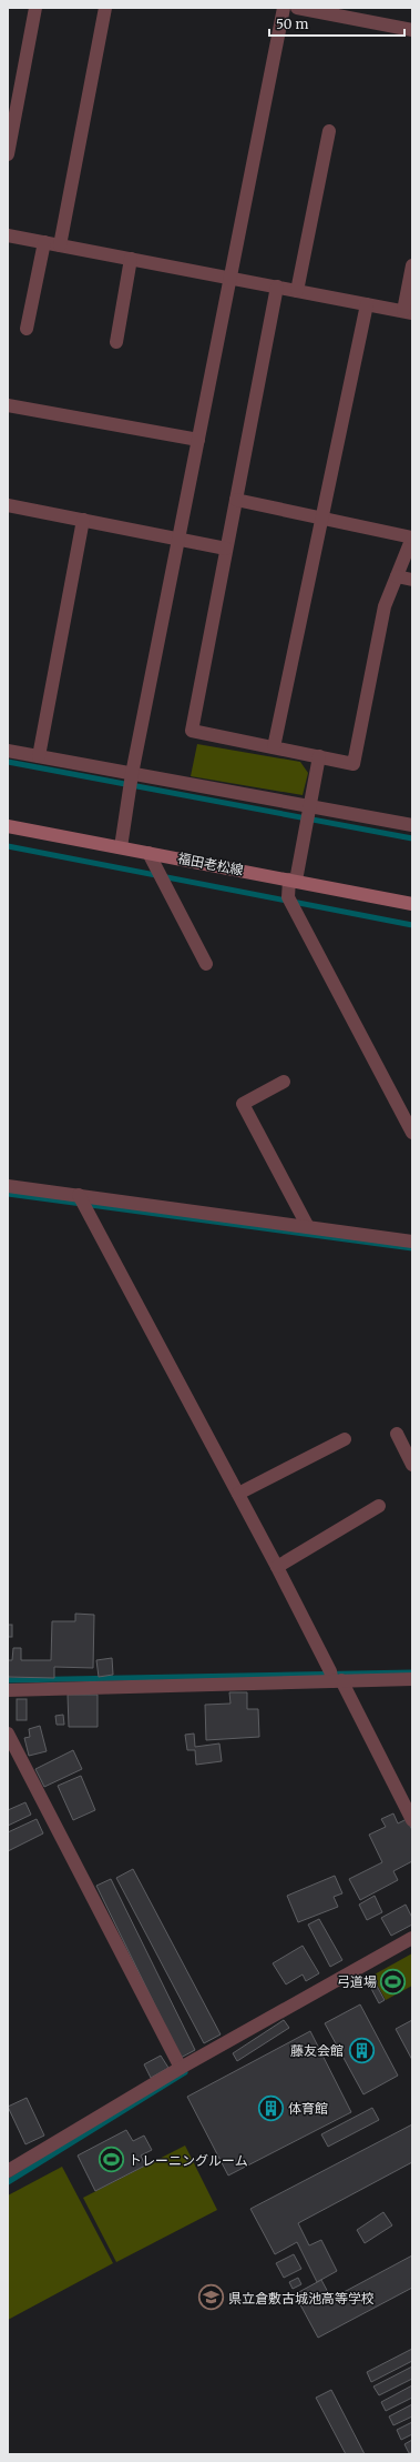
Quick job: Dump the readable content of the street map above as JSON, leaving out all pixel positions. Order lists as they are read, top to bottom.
{
  "streets": {
    "main road": ["福田老松線"]
  },
  "places": {
    "sports": ["弓道場", "トレーニングルーム"],
    "building": ["藤友会館", "体育館"],
    "school or university": ["県立倉敷古城池高等学校"]
  },
  "scale_bar": "50 m"
}
